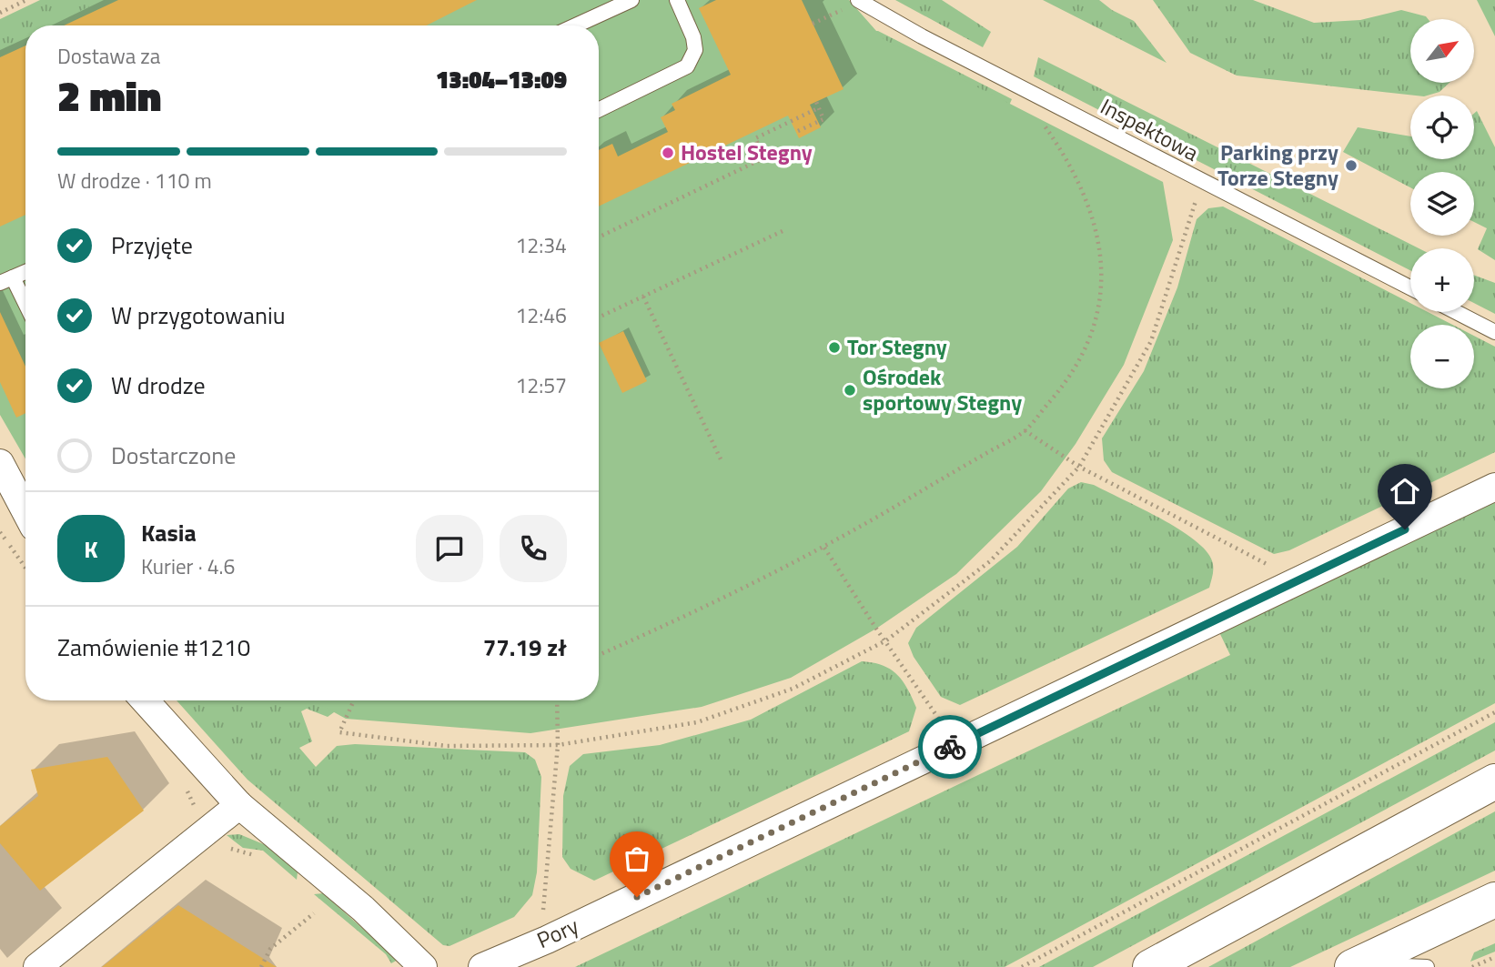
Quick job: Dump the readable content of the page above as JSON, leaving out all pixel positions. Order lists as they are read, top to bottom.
{
  "streets": {
    "street": ["Pory"],
    "lane": ["Inspektowa"]
  },
  "places": [
    "Hostel Stegny",
    "Parking przy Torze Stegny",
    "Tor Stegny",
    "Ośrodek sportowy Stegny"
  ],
  "north": "top right",
  "page": {
    "map_buttons": ["+", "−"],
    "heading": ["2 min", "Dostawa za", "13:04–13:09"],
    "panel": [
      "Kasia",
      "Kurier · 4.6",
      "Zamówienie #1210",
      "77.19 zł"
    ],
    "bar": "W drodze · 110 m",
    "list": [
      ["Przyjęte", "12:34"],
      ["W przygotowaniu", "12:46"],
      ["W drodze", "12:57"],
      "Dostarczone"
    ],
    "round": "K"
  }
}
